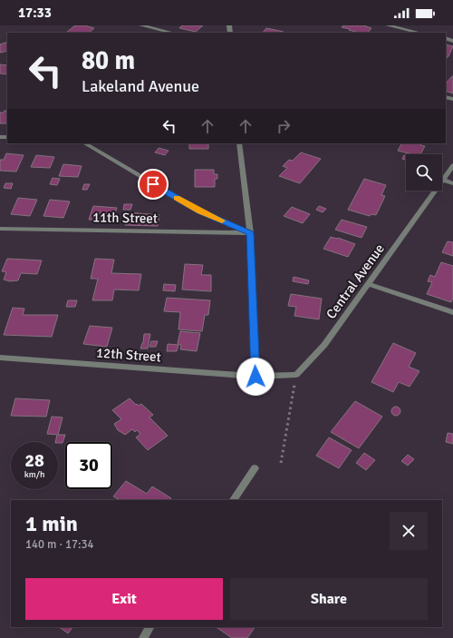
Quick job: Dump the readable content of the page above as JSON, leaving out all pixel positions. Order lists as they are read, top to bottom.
{
  "streets": {
    "street": ["11th Street", "Central Avenue", "12th Street"]
  },
  "page": {
    "status": "17:33",
    "turn": ["80 m", "Lakeland Avenue"],
    "speed": "28 km/h",
    "limit": "30",
    "heading": ["1 min", "140 m · 17:34"],
    "buttons": ["Exit", "Share"]
  }
}
